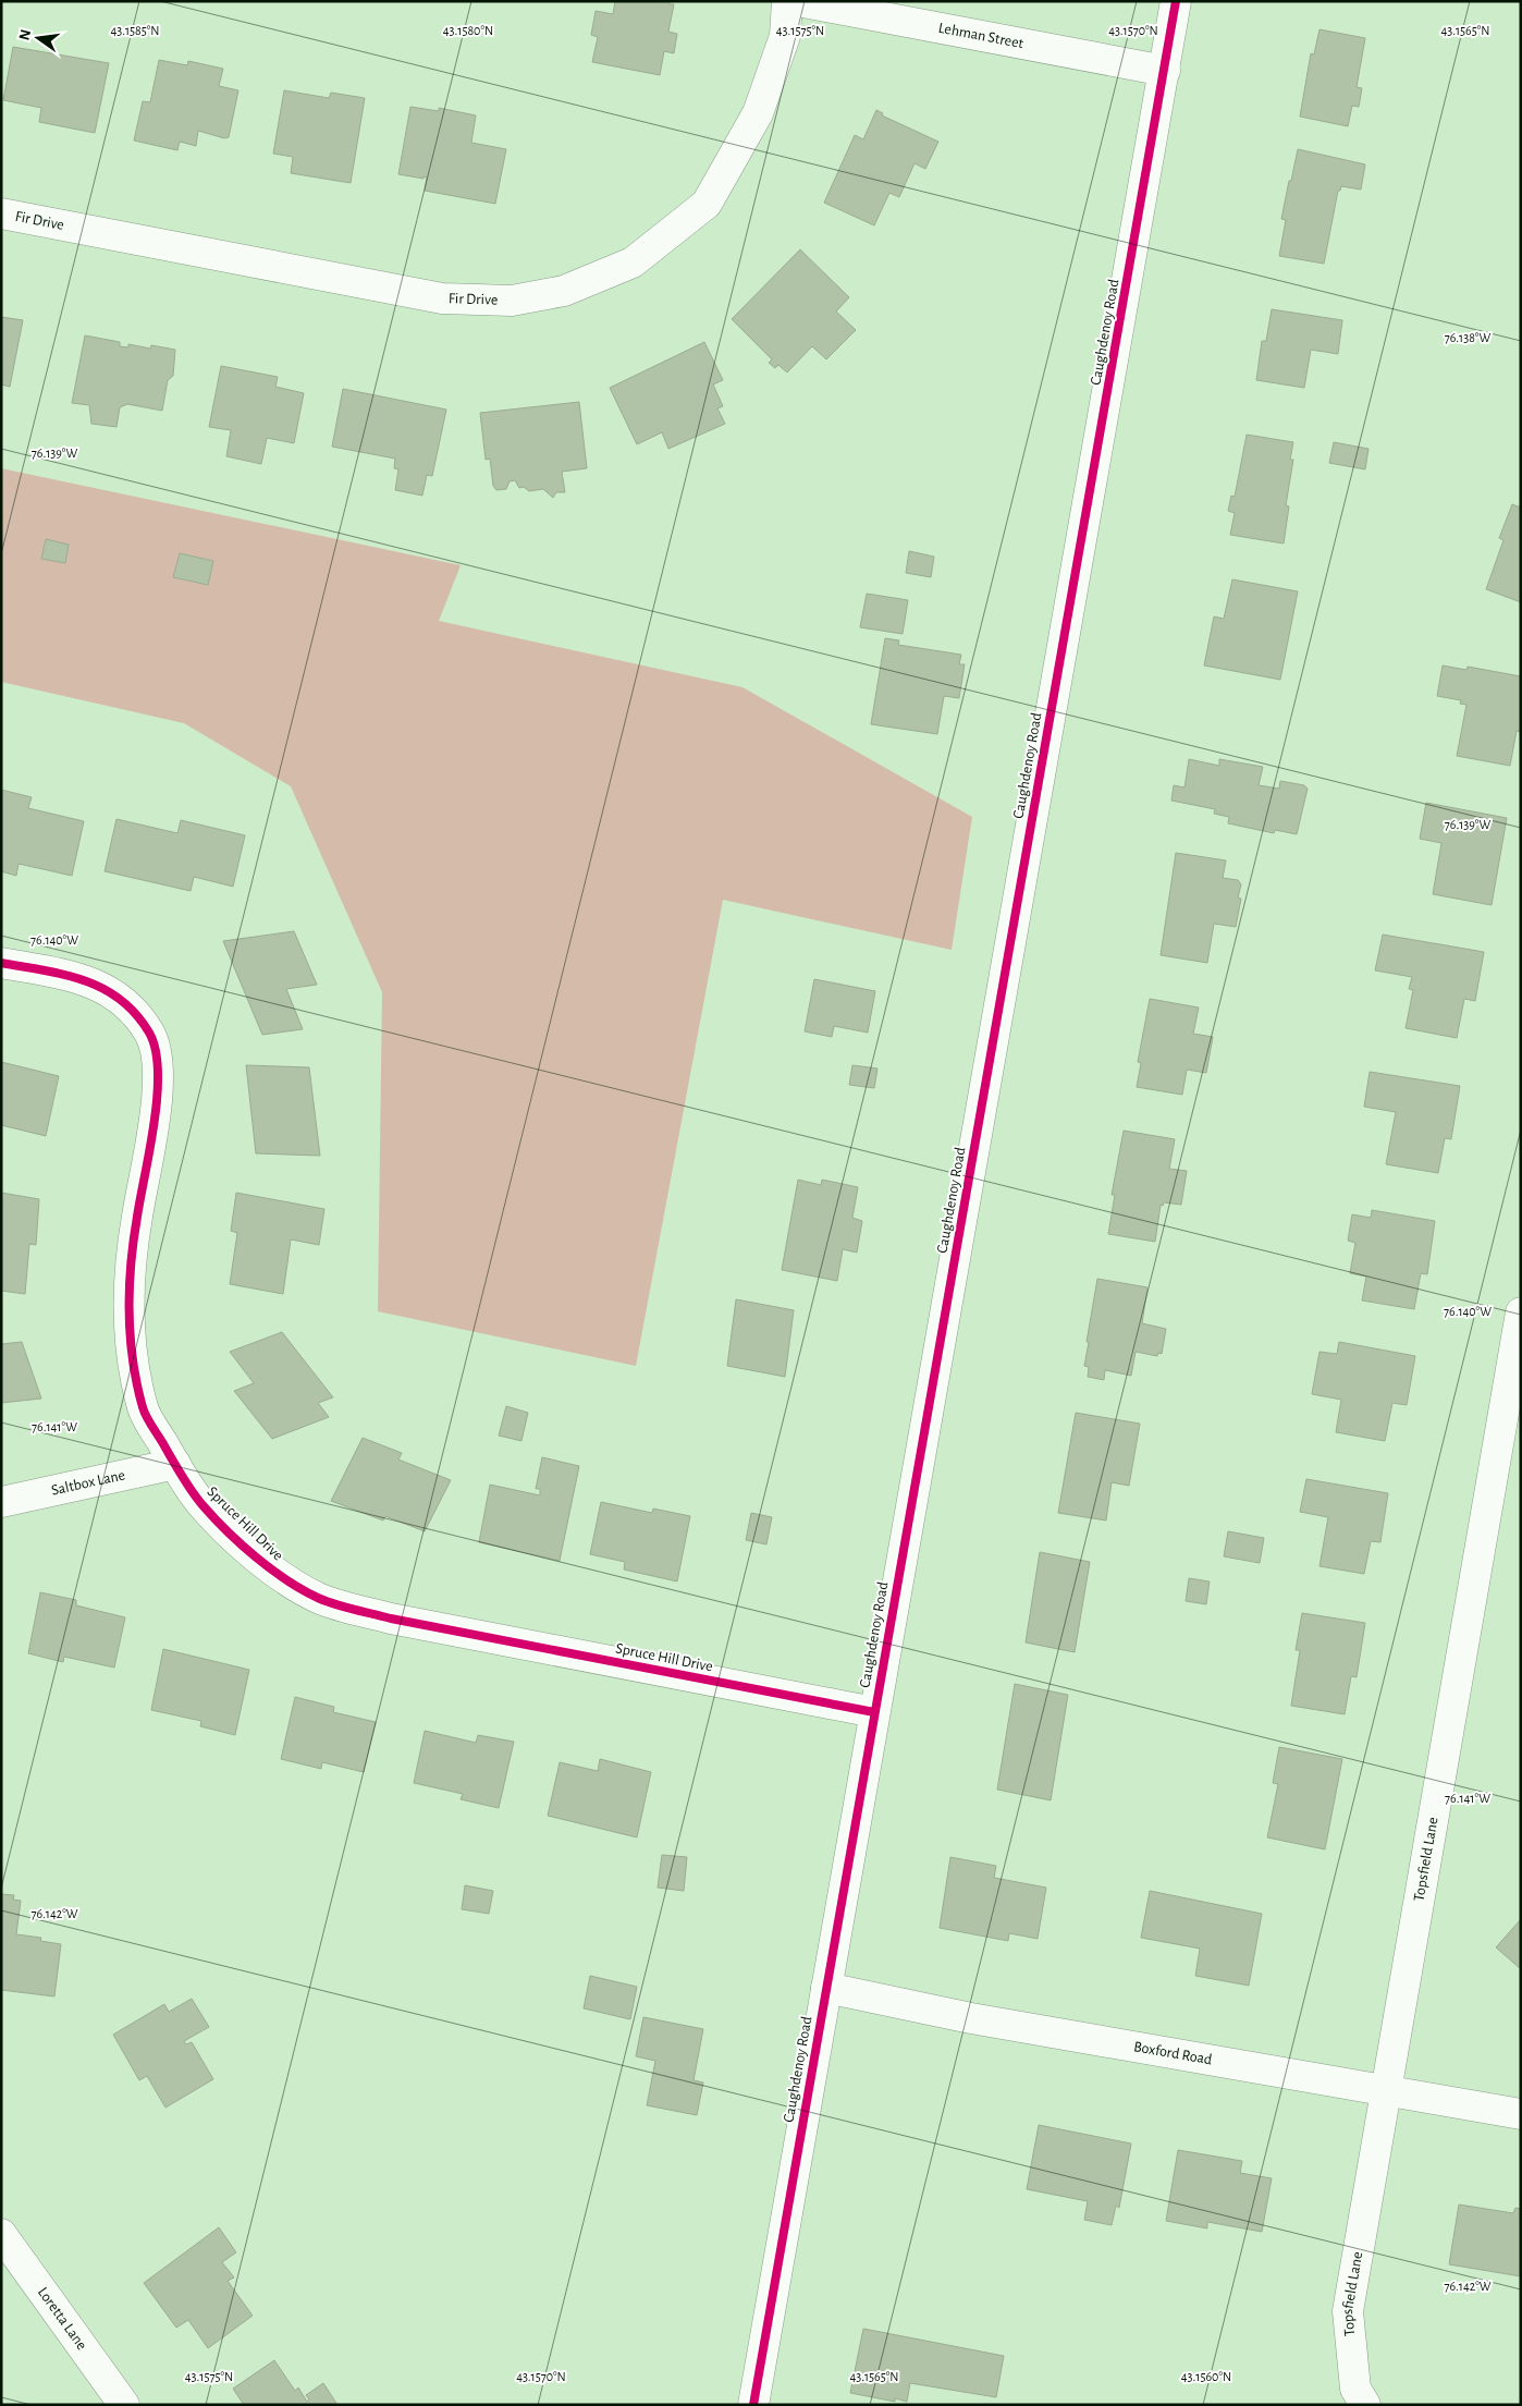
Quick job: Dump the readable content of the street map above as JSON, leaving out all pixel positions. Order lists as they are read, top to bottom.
{
  "streets": {
    "street": [
      "Lehman Street",
      "Fir Drive",
      "Caughdenoy Road",
      "Saltbox Lane",
      "Spruce Hill Drive",
      "Topsfield Lane",
      "Boxford Road",
      "Loretta Lane"
    ]
  },
  "crossings": [
    ["Lehman Street", "Caughdenoy Road"],
    ["Caughdenoy Road", "Spruce Hill Drive"],
    ["Caughdenoy Road", "Boxford Road"],
    ["Saltbox Lane", "Spruce Hill Drive"],
    ["Topsfield Lane", "Boxford Road"]
  ],
  "north": "left",
  "coordinates": [
    "43.1585°N",
    "43.1580°N",
    "43.1575°N",
    "43.1570°N",
    "43.1565°N",
    "76.138°W",
    "76.139°W",
    "76.140°W",
    "76.141°W",
    "76.142°W",
    "43.1560°N"
  ]
}
